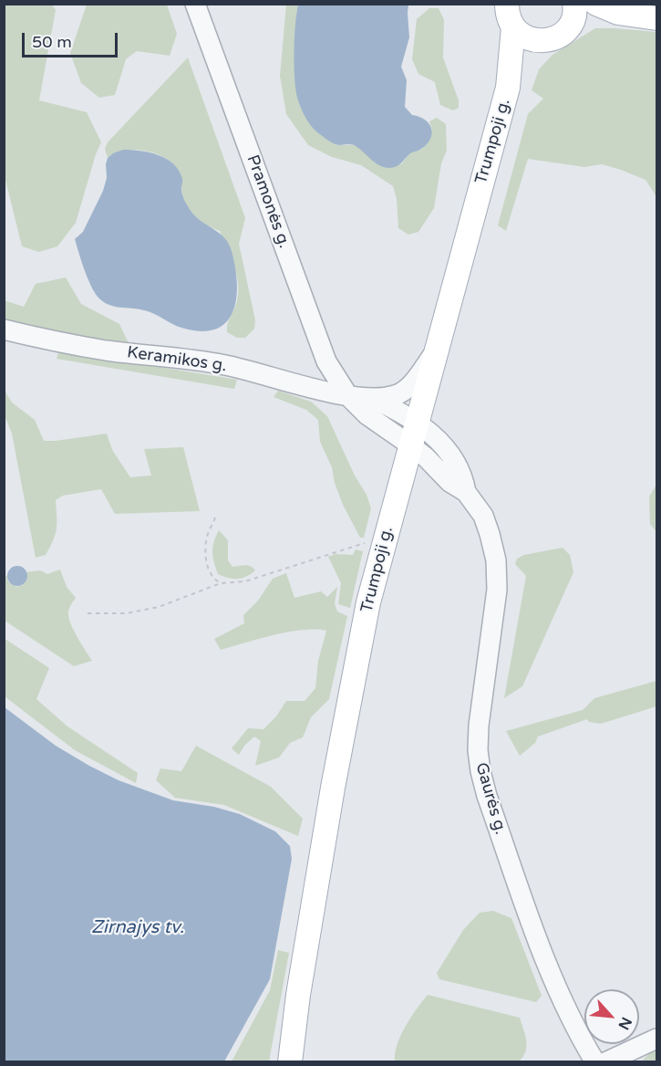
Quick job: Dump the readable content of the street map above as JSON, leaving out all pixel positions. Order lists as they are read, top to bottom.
{
  "streets": {
    "main road": ["Trumpoji g."],
    "street": ["Pramonės g.", "Keramikos g.", "Gaurės g."]
  },
  "crossings": [
    ["Trumpoji g.", "Pramonės g."],
    ["Trumpoji g.", "Gaurės g."],
    ["Pramonės g.", "Keramikos g."],
    ["Pramonės g.", "Gaurės g."]
  ],
  "water": ["Zirnajys tv."],
  "scale_bar": "50 m",
  "north": "bottom right"
}
